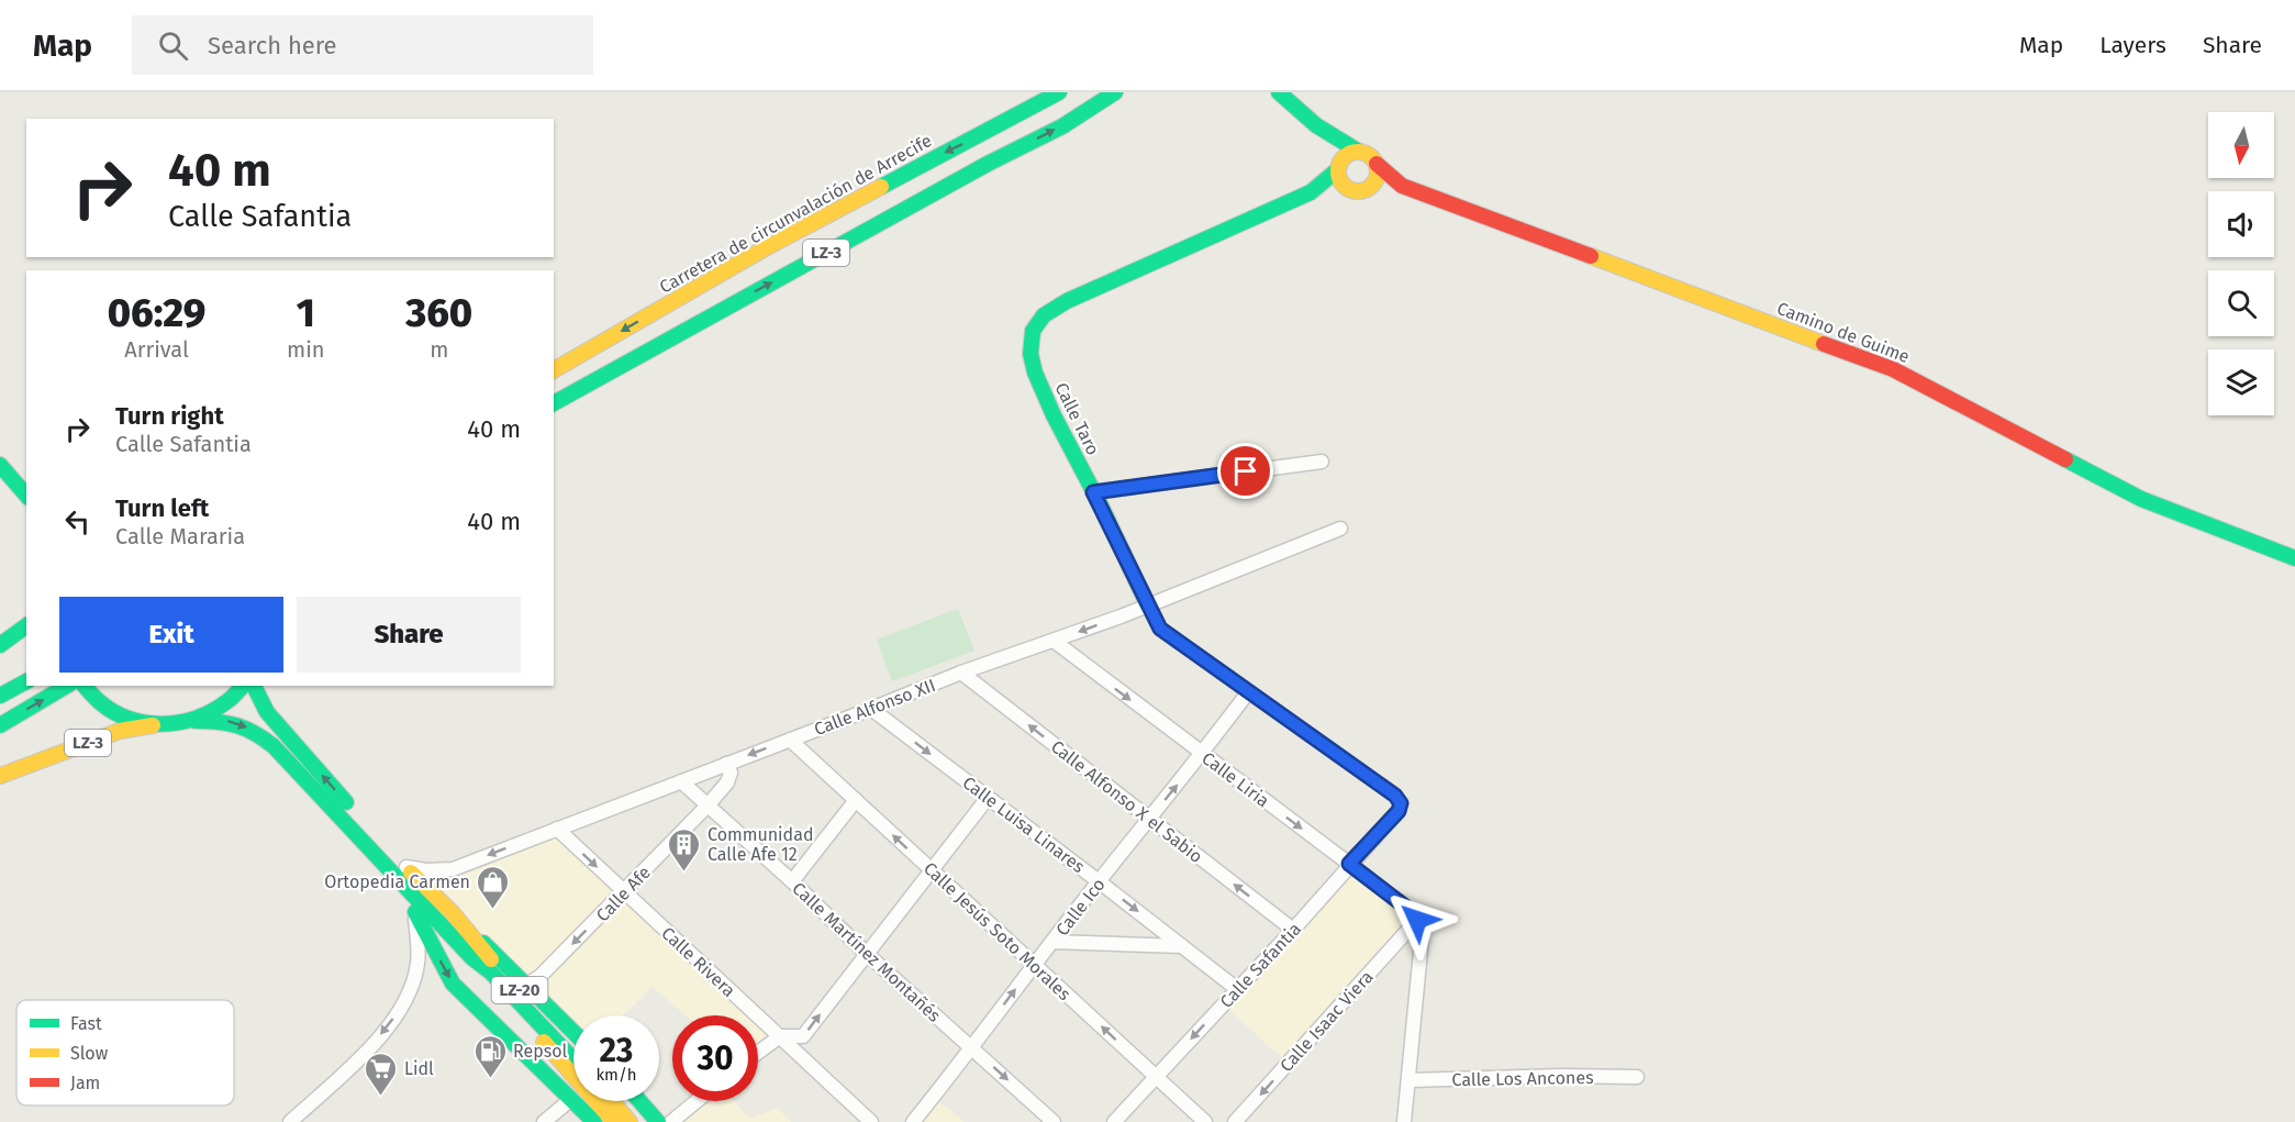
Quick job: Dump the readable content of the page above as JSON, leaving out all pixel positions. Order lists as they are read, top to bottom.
{
  "streets": {
    "main road": [
      "Carretera de circunvalación de Arrecife",
      "LZ-3",
      "Camino de Guime",
      "Calle Taro",
      "LZ-20"
    ],
    "street": [
      "Calle Alfonso XII",
      "Calle Liria",
      "Calle Alfonso X el Sabio",
      "Calle Luisa Linares",
      "Calle Afe",
      "Calle Ico",
      "Calle Jesús Soto Morales",
      "Calle Martínez Montañés",
      "Calle Rivera",
      "Calle Safantia",
      "Calle Isaac Viera",
      "Calle Los Ancones"
    ]
  },
  "crossings": [
    ["Carretera de circunvalación de Arrecife", "LZ-3"],
    ["LZ-3", "LZ-20"],
    ["Calle Taro", "Calle Alfonso XII"],
    ["Calle Alfonso XII", "Calle Liria"],
    ["Calle Alfonso XII", "Calle Alfonso X el Sabio"],
    ["Calle Alfonso XII", "Calle Luisa Linares"],
    ["Calle Alfonso XII", "Calle Afe"],
    ["Calle Alfonso XII", "Calle Jesús Soto Morales"],
    ["Calle Alfonso XII", "Calle Martínez Montañés"],
    ["Calle Alfonso XII", "Calle Rivera"],
    ["Calle Alfonso XII", "LZ-20"],
    ["Calle Liria", "Calle Ico"],
    ["Calle Liria", "Calle Safantia"],
    ["Calle Liria", "Calle Isaac Viera"],
    ["Calle Alfonso X el Sabio", "Calle Ico"],
    ["Calle Alfonso X el Sabio", "Calle Safantia"],
    ["Calle Luisa Linares", "Calle Ico"],
    ["Calle Luisa Linares", "Calle Safantia"],
    ["Calle Afe", "Calle Martínez Montañés"],
    ["Calle Afe", "Calle Rivera"],
    ["Calle Ico", "Calle Jesús Soto Morales"],
    ["Calle Ico", "Calle Martínez Montañés"],
    ["Calle Ico", "Calle Safantia"],
    ["Calle Jesús Soto Morales", "Calle Safantia"]
  ],
  "one_way": [
    "Calle Alfonso X el Sabio",
    "Calle Luisa Linares",
    "Calle Afe",
    "Calle Jesús Soto Morales",
    "Calle Isaac Viera"
  ],
  "places": {
    "building": ["Communidad Calle Afe 12"],
    "shop": ["Ortopedia Carmen"],
    "fuel station": ["Repsol"],
    "supermarket": ["Lidl"]
  },
  "legend": ["Fast", "Slow", "Jam"],
  "north": "bottom",
  "page": {
    "header": "Map",
    "search": "Search here",
    "nav": ["Map", "Layers", "Share"],
    "turn": ["40 m", "Calle Safantia"],
    "eta": [
      "06:29",
      "Arrival",
      "1",
      "min",
      "360",
      "m"
    ],
    "list": [
      {
        "name": "Turn right",
        "note": "Calle Safantia",
        "value": "40 m"
      },
      {
        "name": "Turn left",
        "note": "Calle Mararia",
        "value": "40 m"
      }
    ],
    "buttons": ["Exit", "Share"],
    "speed": "23 km/h",
    "limit": "30"
  }
}
